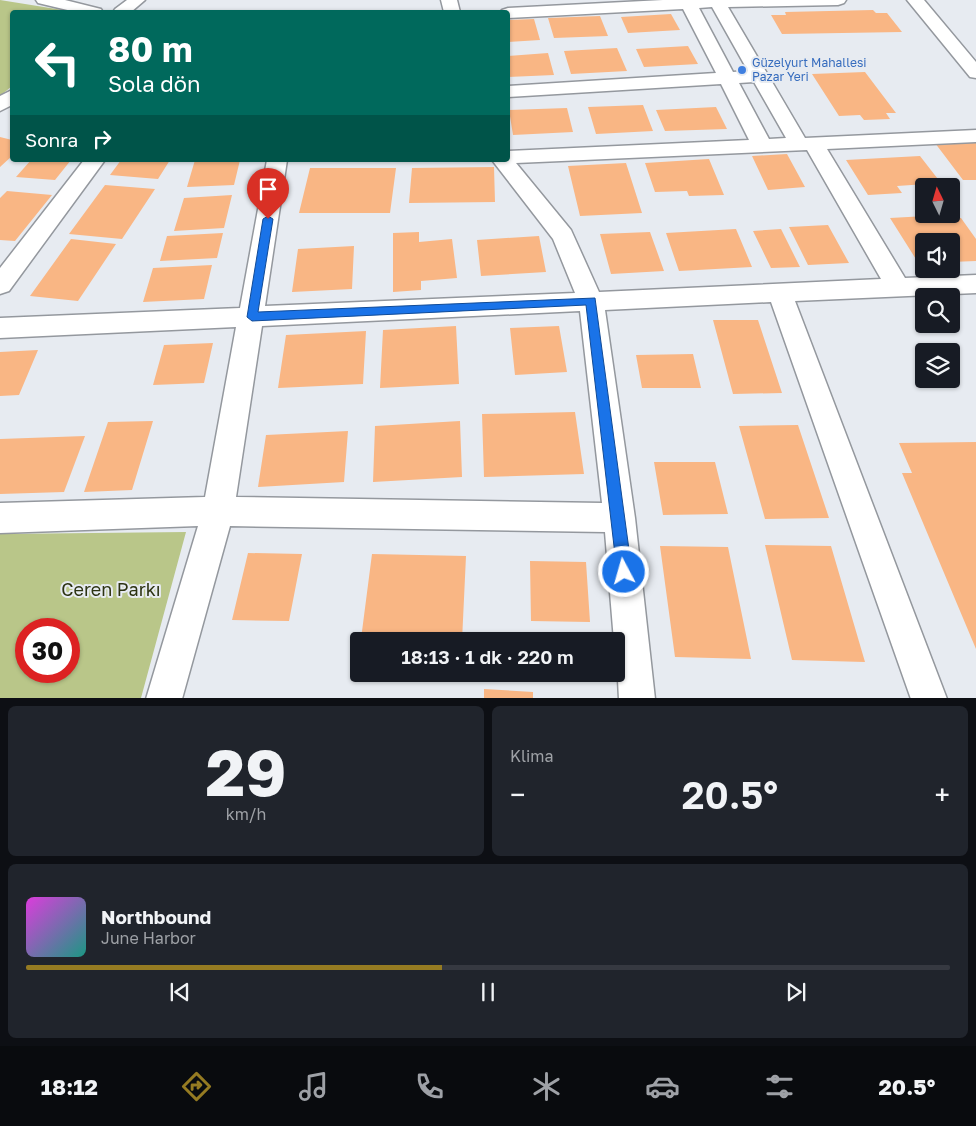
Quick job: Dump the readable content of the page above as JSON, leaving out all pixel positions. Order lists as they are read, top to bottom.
{
  "parks": ["Ceren Parkı"],
  "places": ["Güzelyurt Mahallesi Pazar Yeri"],
  "north": "top",
  "page": {
    "turn": ["80 m", "Sola dön"],
    "then": "Sonra",
    "limit": "30",
    "trip": "18:13 · 1 dk · 220 m",
    "tile": [
      ["29", "km/h"],
      "Klima"
    ],
    "heat": ["−", "20.5°", "+"],
    "song": ["Northbound", "June Harbor"],
    "tabs": ["18:12", "20.5°"]
  }
}
